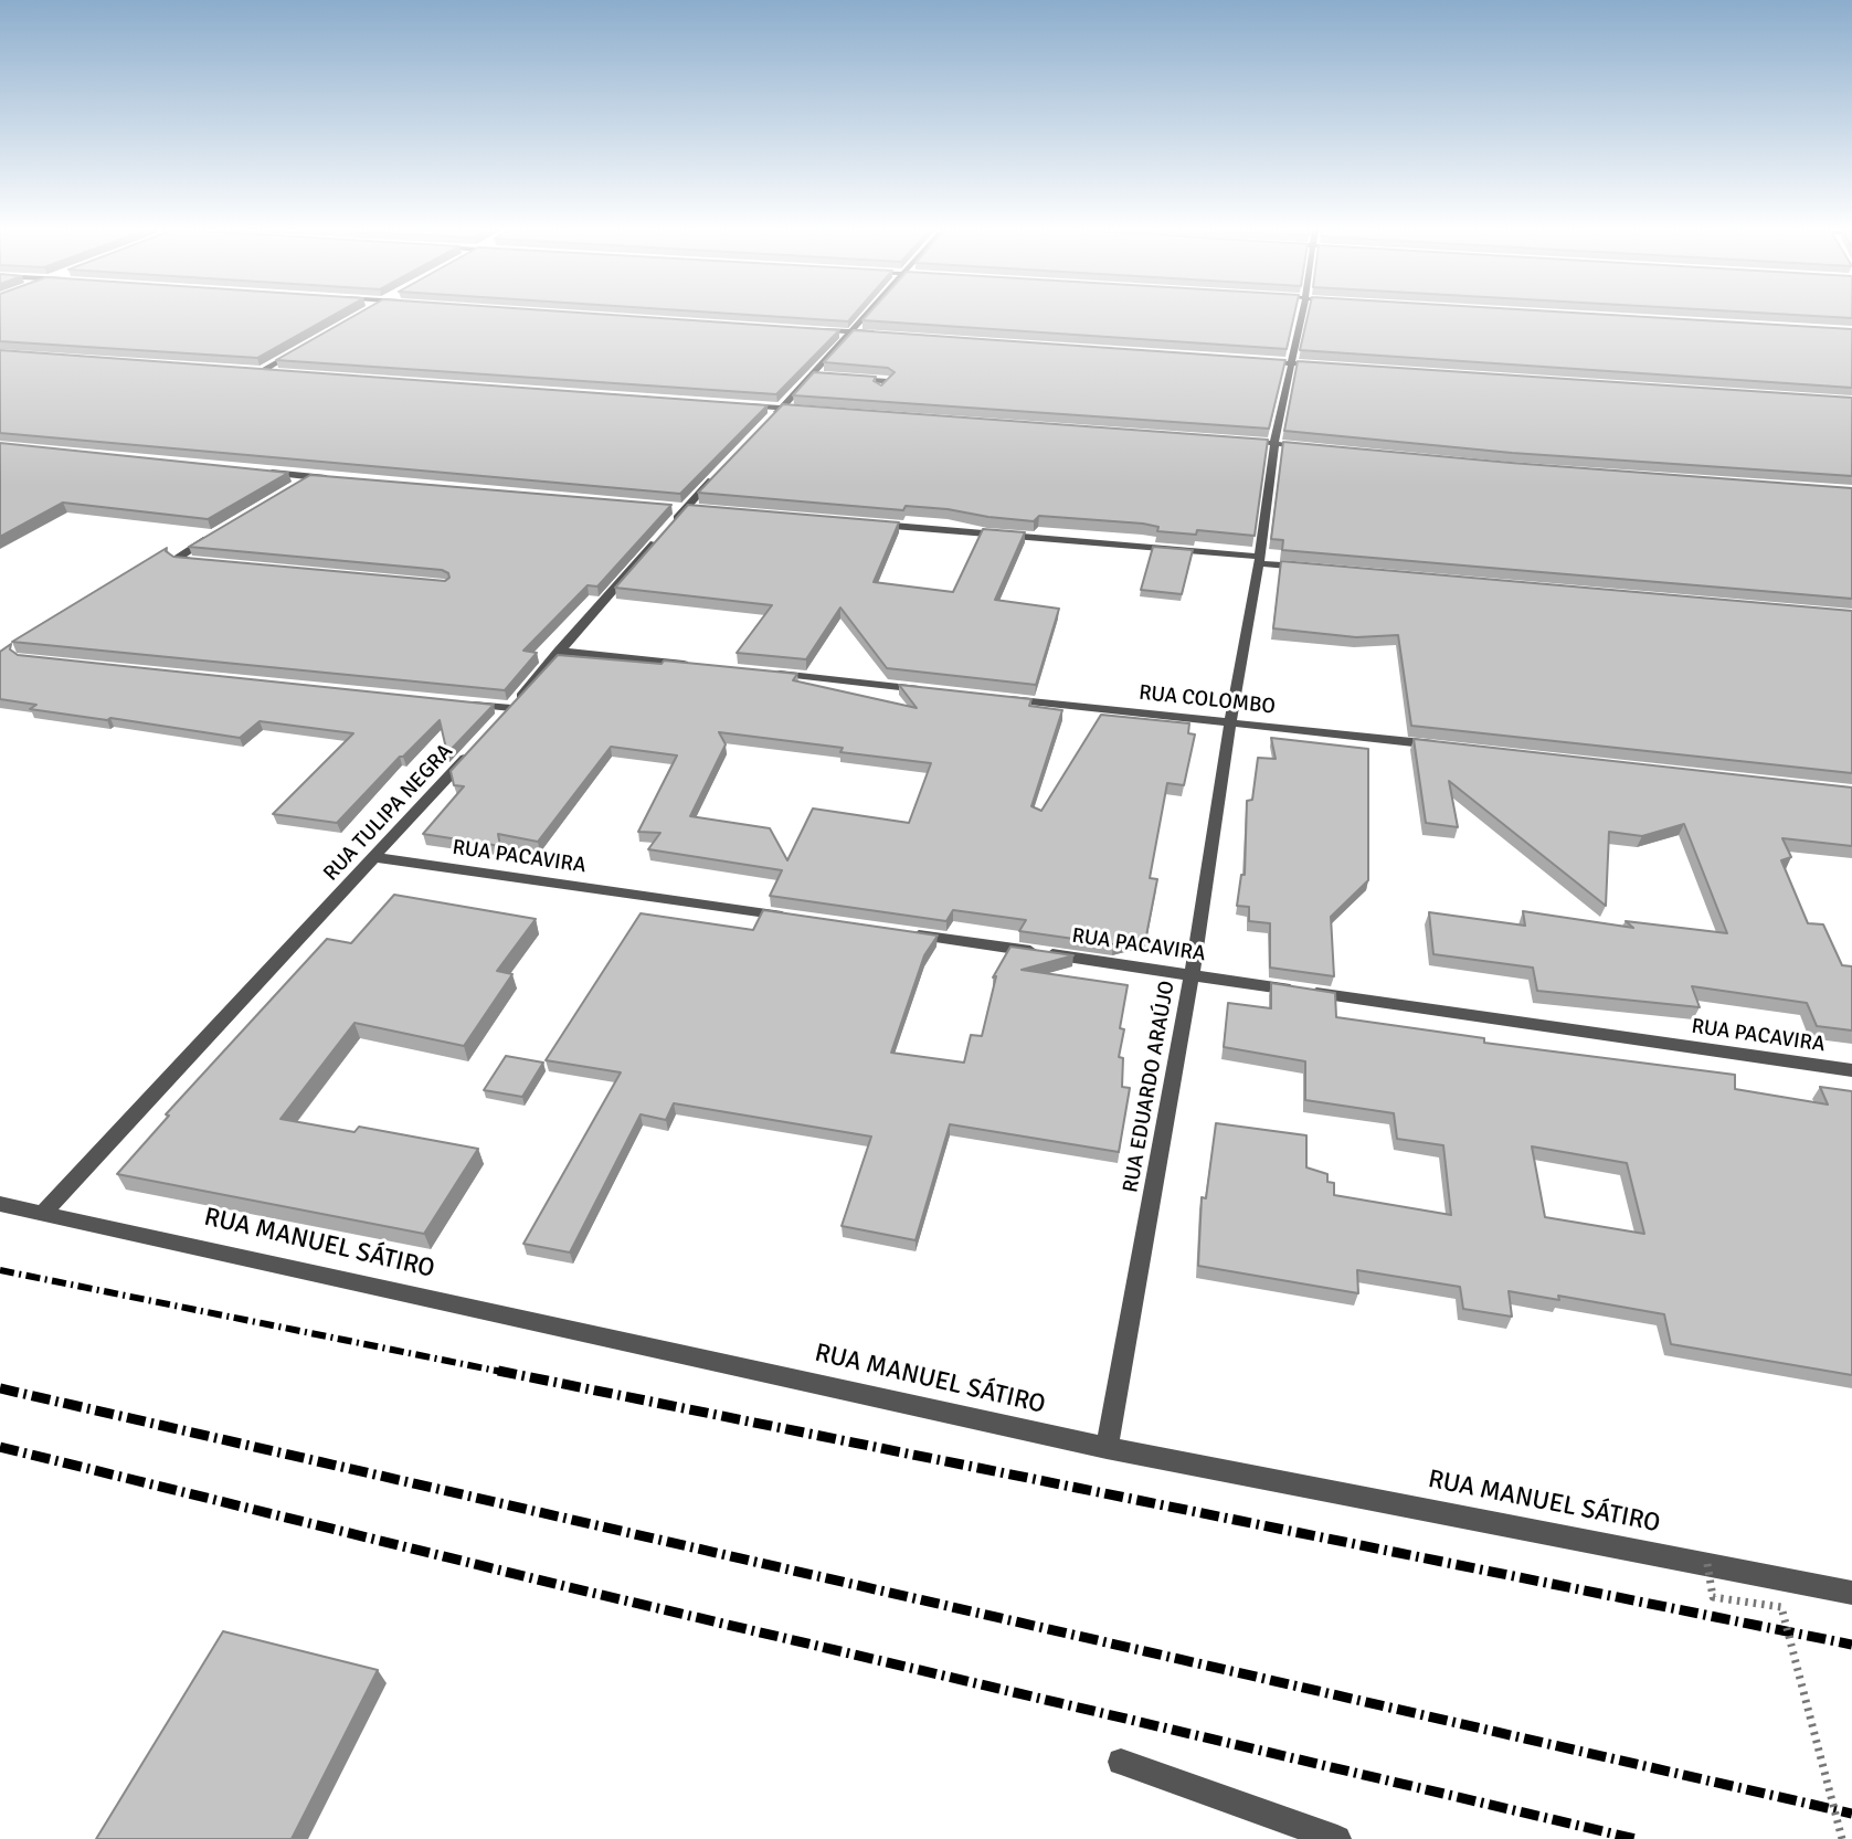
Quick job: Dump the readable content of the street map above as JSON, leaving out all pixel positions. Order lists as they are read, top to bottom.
{
  "streets": {
    "street": [
      "RUA COLOMBO",
      "RUA TULIPA NEGRA",
      "RUA PACAVIRA",
      "RUA EDUARDO ARAÚJO",
      "RUA MANUEL SÁTIRO"
    ]
  },
  "crossings": [
    ["RUA COLOMBO", "RUA EDUARDO ARAÚJO"],
    ["RUA TULIPA NEGRA", "RUA PACAVIRA"],
    ["RUA TULIPA NEGRA", "RUA MANUEL SÁTIRO"],
    ["RUA PACAVIRA", "RUA EDUARDO ARAÚJO"],
    ["RUA EDUARDO ARAÚJO", "RUA MANUEL SÁTIRO"]
  ]
}
